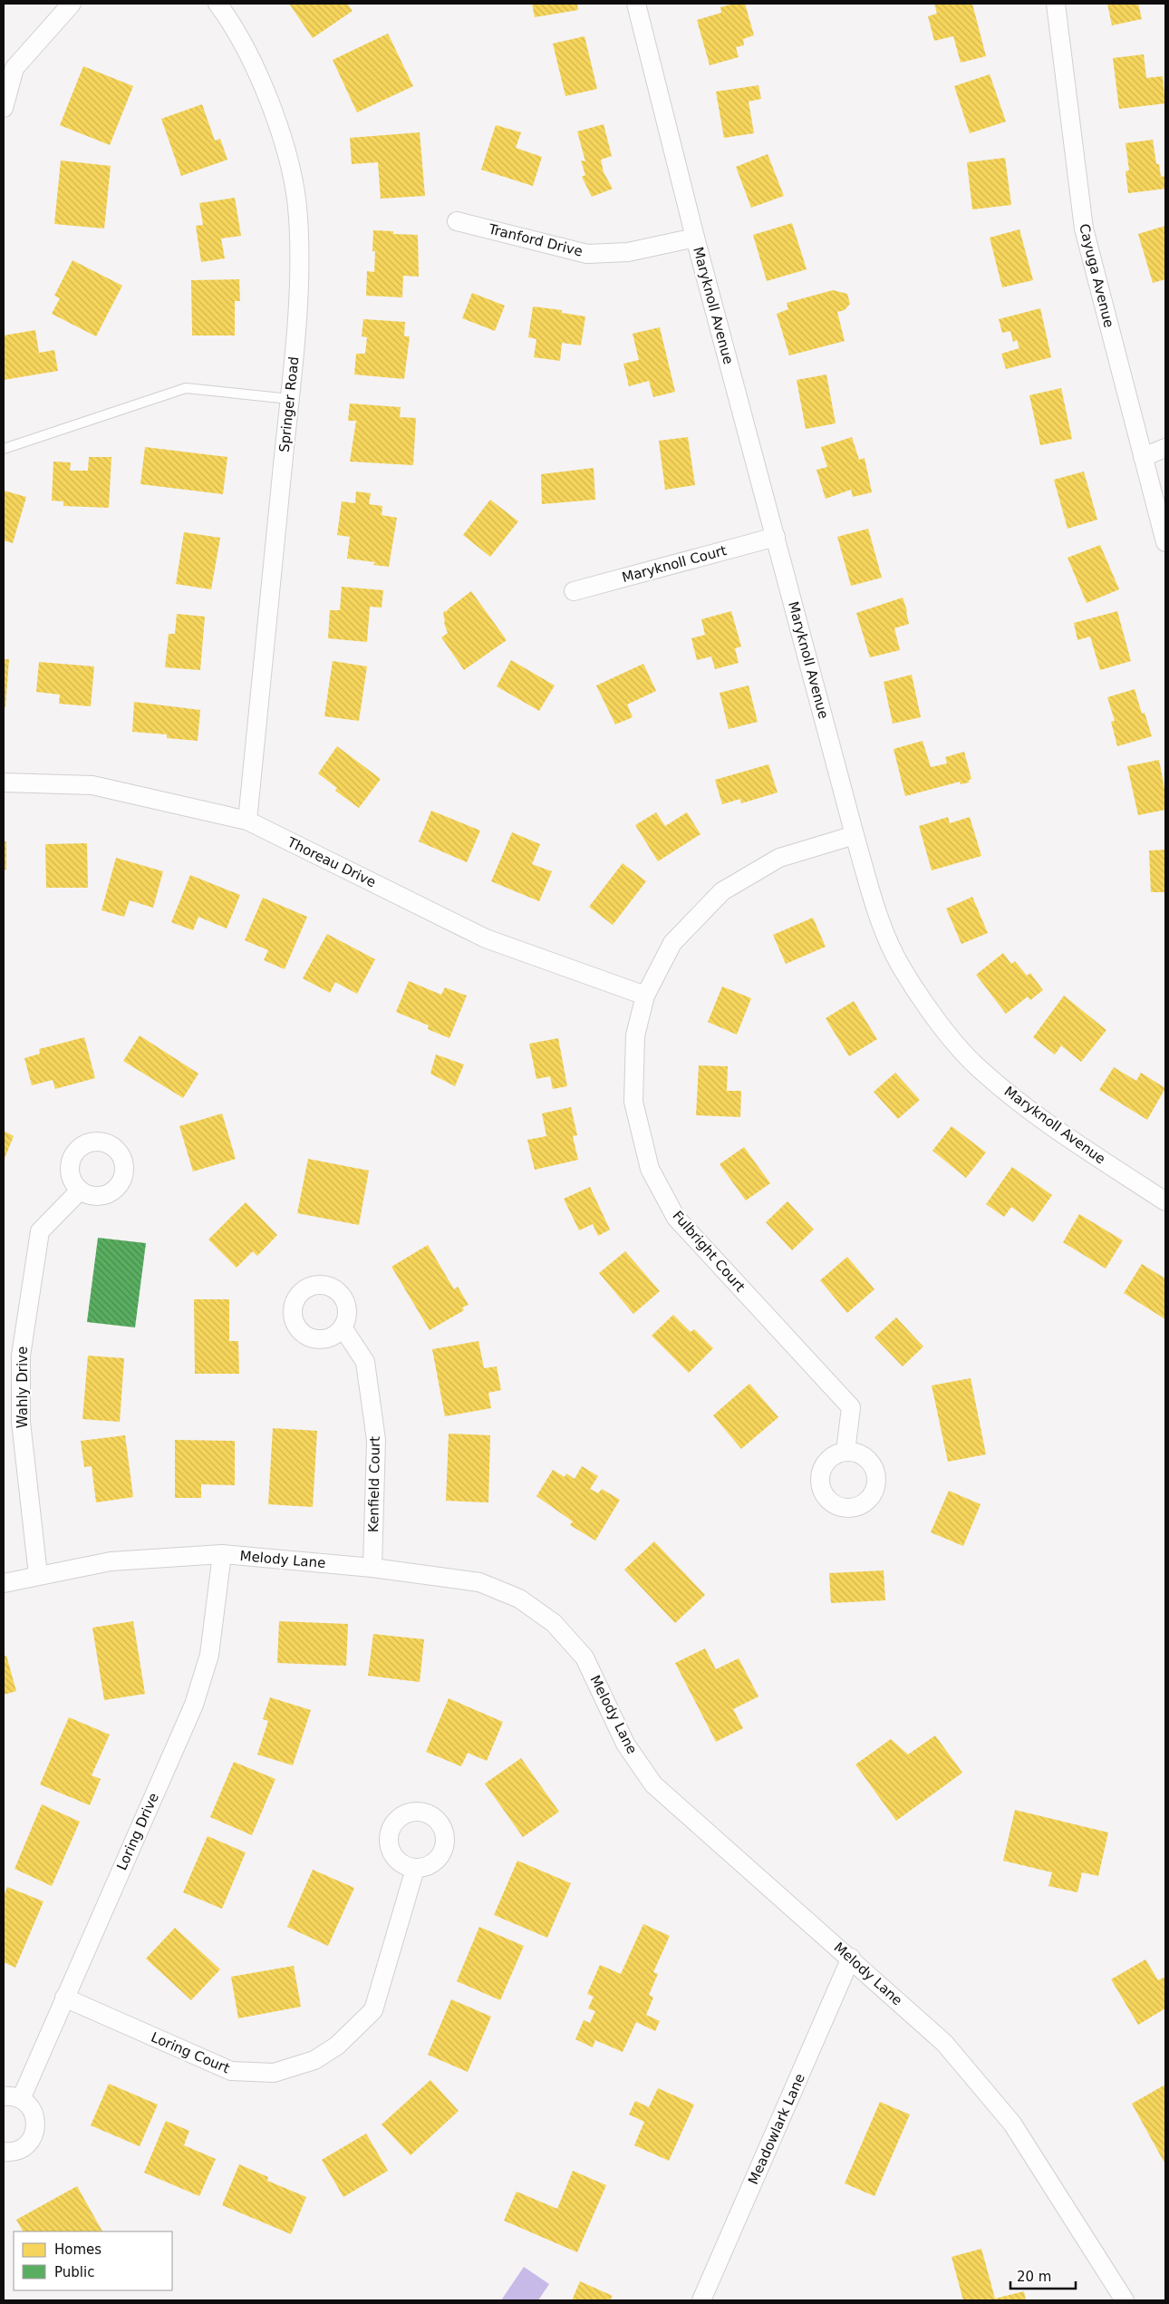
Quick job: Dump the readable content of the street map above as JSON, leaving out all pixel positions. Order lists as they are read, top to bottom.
{
  "streets": {
    "street": [
      "Tranford Drive",
      "Cayuga Avenue",
      "Maryknoll Avenue",
      "Springer Road",
      "Maryknoll Court",
      "Thoreau Drive",
      "Fulbright Court",
      "Wahly Drive",
      "Kenfield Court",
      "Melody Lane",
      "Loring Drive",
      "Loring Court",
      "Meadowlark Lane"
    ]
  },
  "crossings": [
    ["Tranford Drive", "Maryknoll Avenue"],
    ["Maryknoll Avenue", "Maryknoll Court"],
    ["Maryknoll Avenue", "Fulbright Court"],
    ["Springer Road", "Thoreau Drive"],
    ["Thoreau Drive", "Fulbright Court"],
    ["Wahly Drive", "Melody Lane"],
    ["Kenfield Court", "Melody Lane"],
    ["Melody Lane", "Loring Drive"],
    ["Melody Lane", "Meadowlark Lane"],
    ["Loring Drive", "Loring Court"]
  ],
  "legend": ["Homes", "Public"],
  "scale_bar": "20 m"
}
